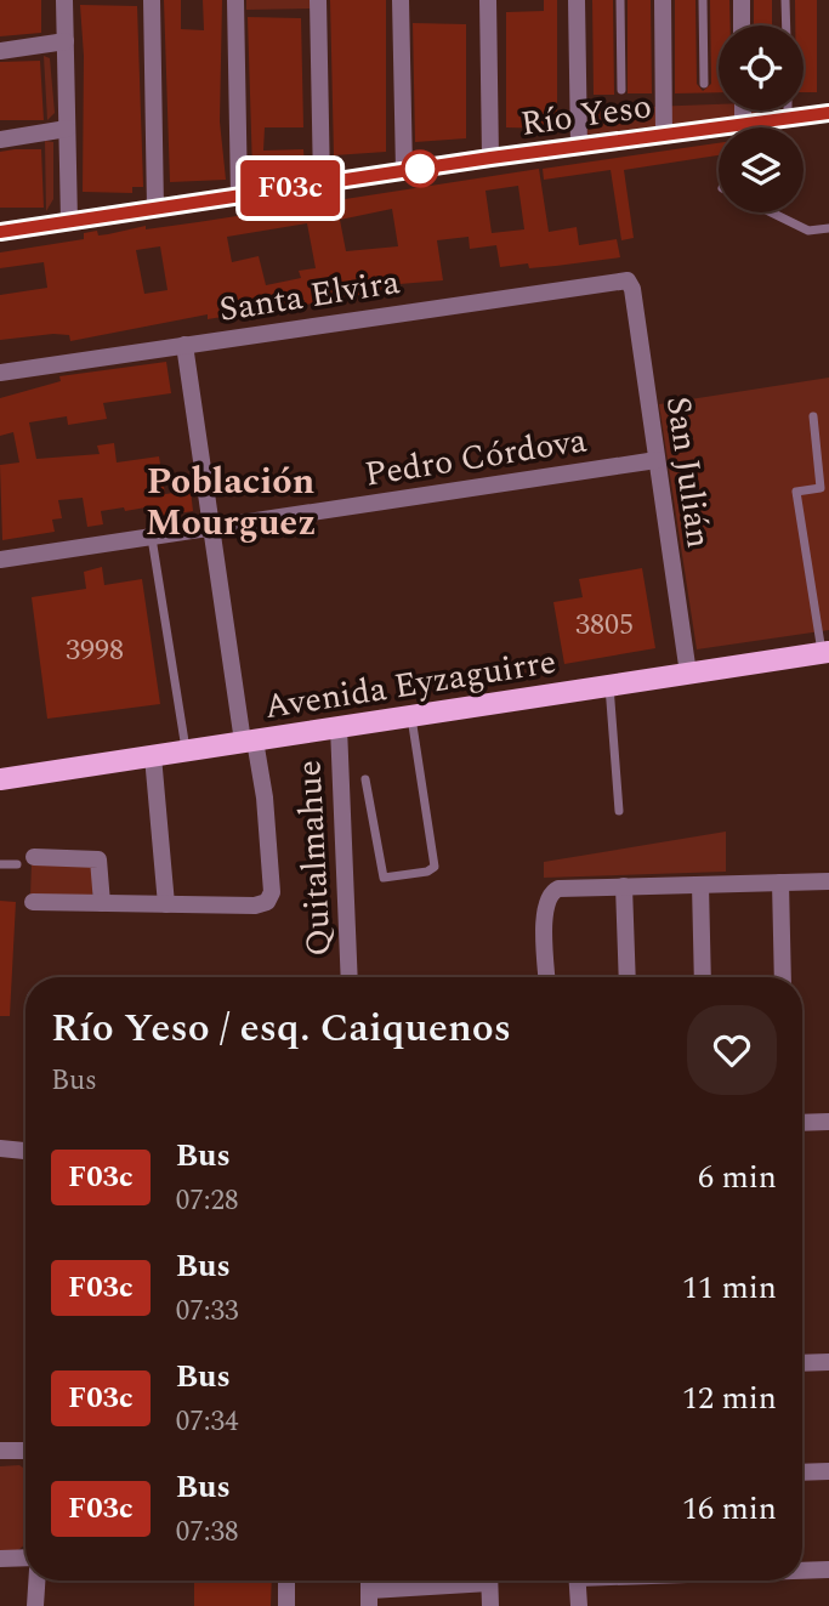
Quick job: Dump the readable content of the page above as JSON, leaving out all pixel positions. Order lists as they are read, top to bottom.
{
  "streets": {
    "main road": ["Avenida Eyzaguirre"],
    "street": [
      "Río Yeso",
      "Santa Elvira",
      "Pedro Córdova",
      "San Julián",
      "Quitalmahue"
    ]
  },
  "crossings": [
    ["Santa Elvira", "San Julián"],
    ["Pedro Córdova", "San Julián"],
    ["San Julián", "Avenida Eyzaguirre"],
    ["Avenida Eyzaguirre", "Quitalmahue"]
  ],
  "districts": ["Población Mourguez"],
  "lines": ["bus line F03c"],
  "house_numbers": ["3805", "3998"],
  "page": {
    "on_map": "F03c",
    "heading": ["Río Yeso / esq. Caiquenos", "Bus"],
    "list": [
      {
        "mark": "F03c",
        "name": "Bus",
        "note": "07:28",
        "value": "6 min"
      },
      {
        "mark": "F03c",
        "name": "Bus",
        "note": "07:33",
        "value": "11 min"
      },
      {
        "mark": "F03c",
        "name": "Bus",
        "note": "07:34",
        "value": "12 min"
      },
      {
        "mark": "F03c",
        "name": "Bus",
        "note": "07:38",
        "value": "16 min"
      }
    ]
  }
}
